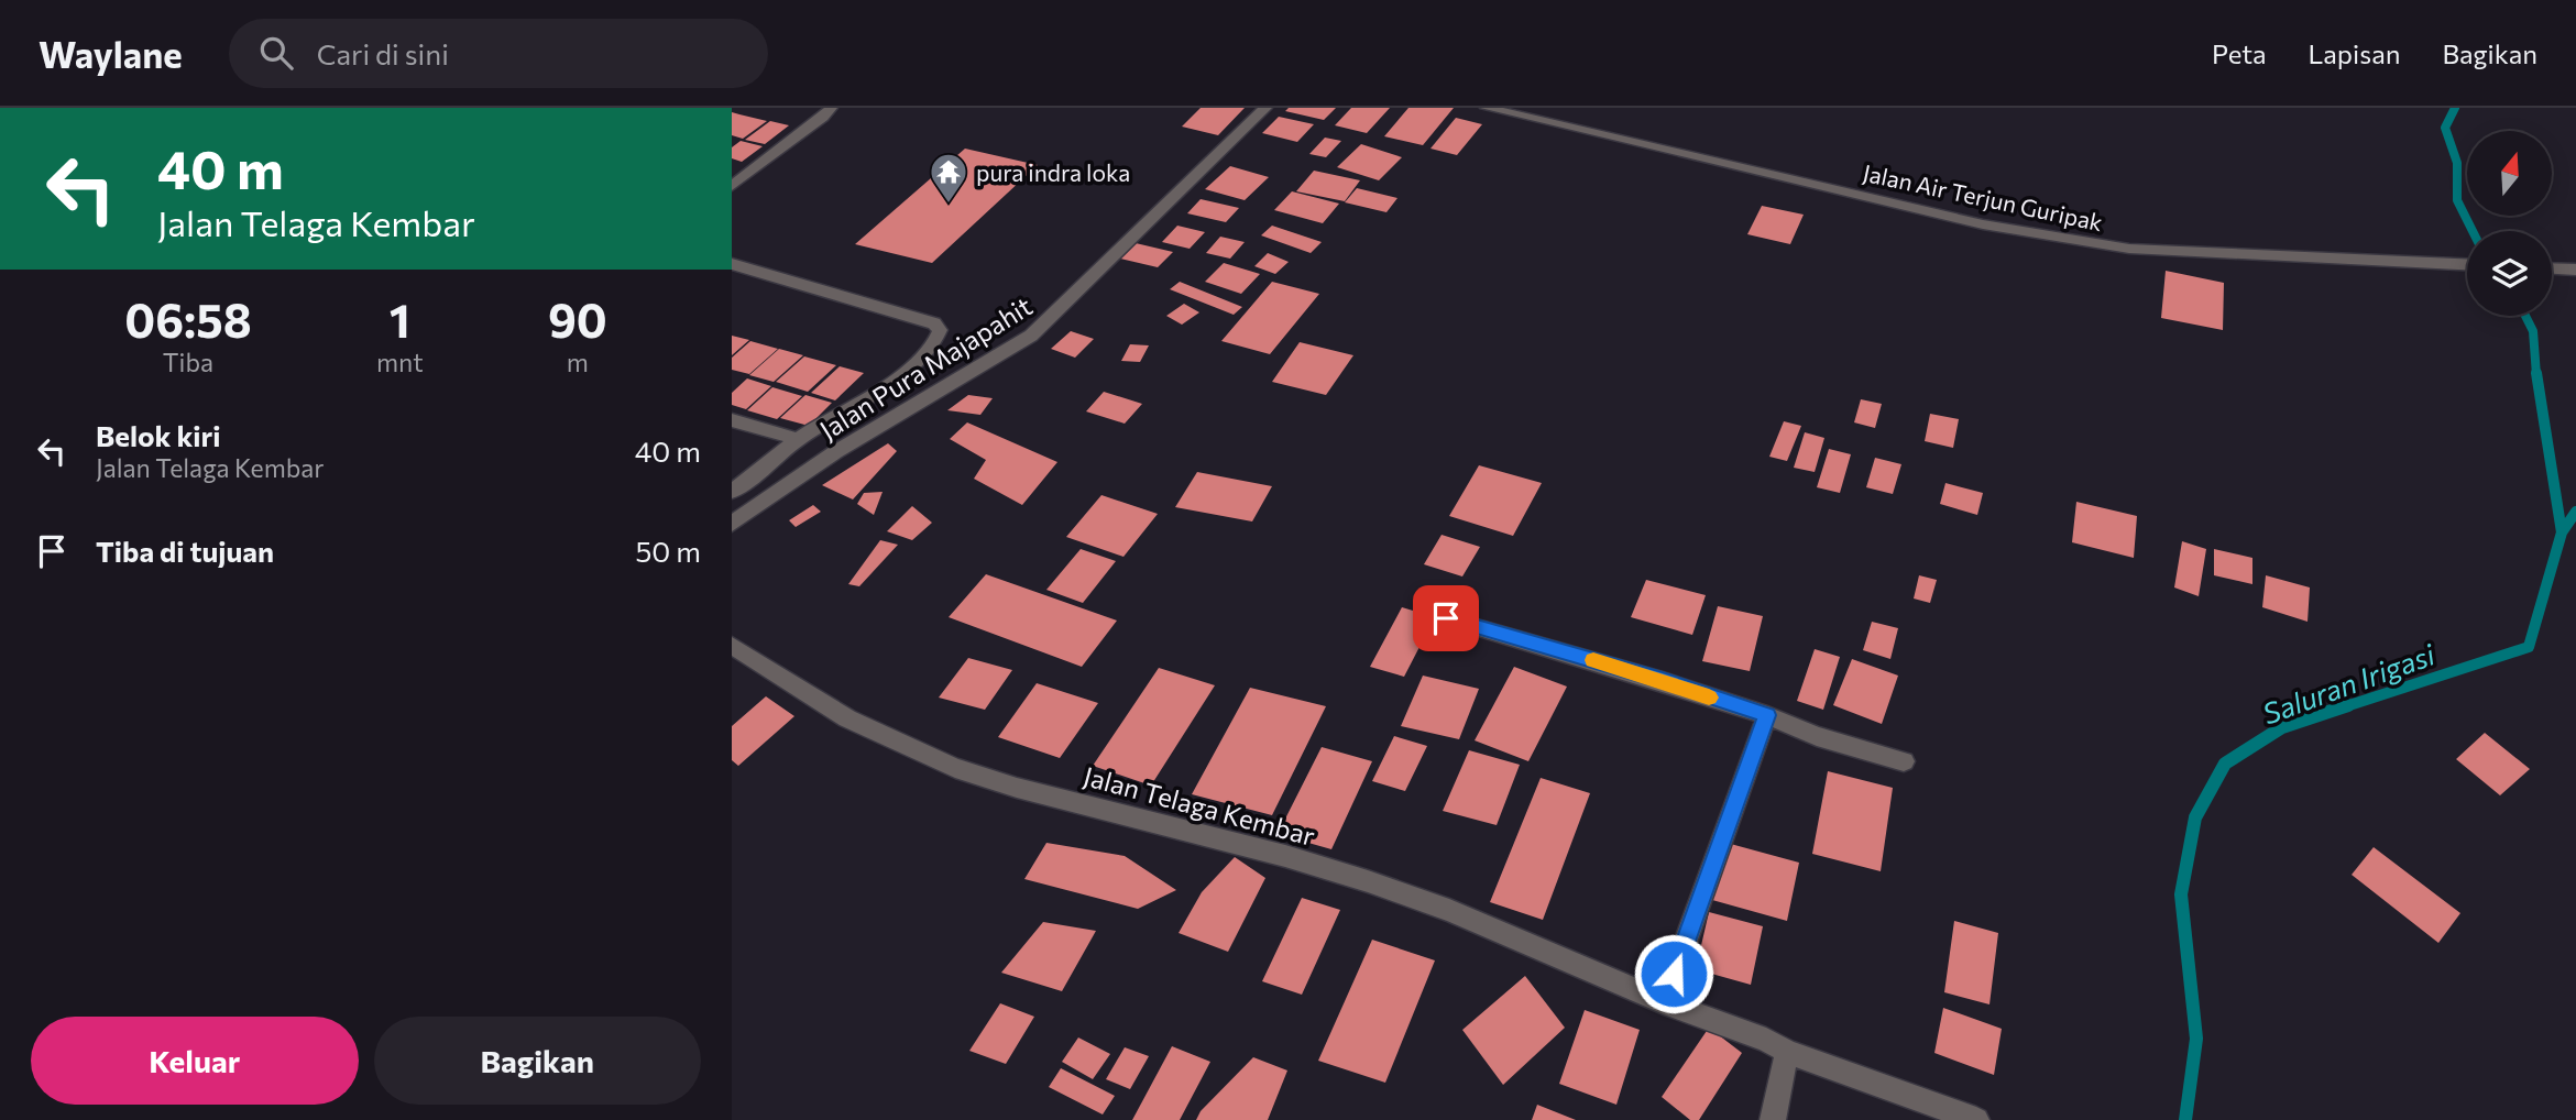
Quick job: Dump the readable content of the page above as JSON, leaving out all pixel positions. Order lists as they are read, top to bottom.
{
  "streets": {
    "street": ["Jalan Air Terjun Guripak", "Jalan Pura Majapahit", "Jalan Telaga Kembar"]
  },
  "water": ["Saluran Irigasi"],
  "places": {
    "temple": ["pura indra loka"]
  },
  "north": "top",
  "page": {
    "header": "Waylane",
    "search": "Cari di sini",
    "nav": ["Peta", "Lapisan", "Bagikan"],
    "turn": ["40 m", "Jalan Telaga Kembar"],
    "eta": [
      "06:58",
      "Tiba",
      "1",
      "mnt",
      "90",
      "m"
    ],
    "list": [
      {
        "name": "Belok kiri",
        "note": "Jalan Telaga Kembar",
        "value": "40 m"
      },
      {
        "name": "Tiba di tujuan",
        "value": "50 m"
      }
    ],
    "buttons": ["Keluar", "Bagikan"]
  }
}
